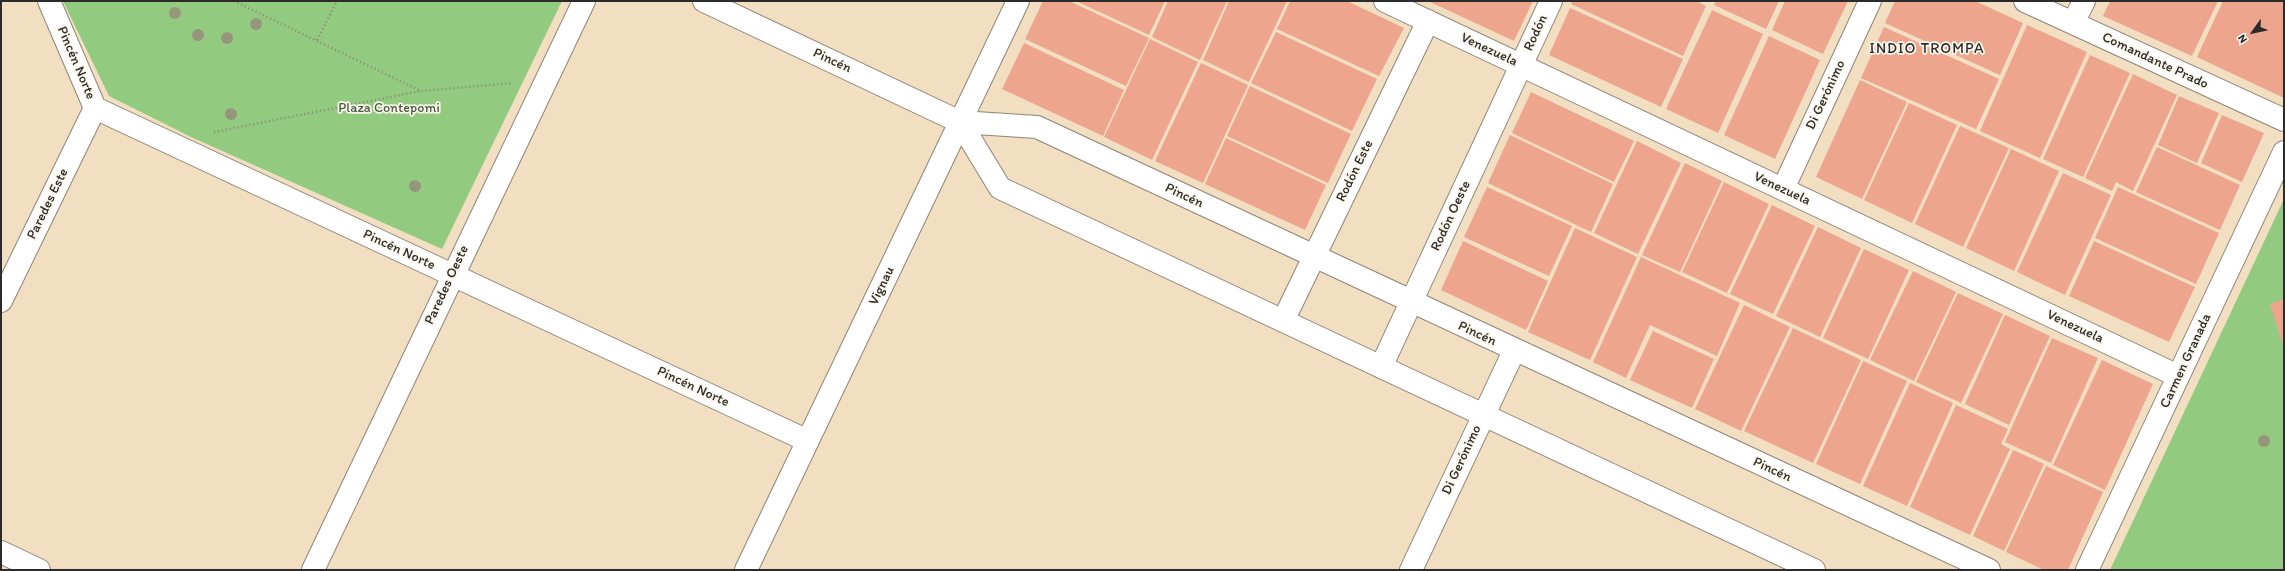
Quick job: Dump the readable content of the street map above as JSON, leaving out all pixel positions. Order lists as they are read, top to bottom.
{
  "streets": {
    "street": [
      "Rodón",
      "Venezuela",
      "Pincén",
      "Comandante Prado",
      "Pincén Norte",
      "Di Gerónimo",
      "Rodón Este",
      "Paredes Este",
      "Rodón Oeste",
      "Paredes Oeste",
      "Vignau",
      "Carmen Granada"
    ]
  },
  "crossings": [
    ["Rodón", "Venezuela"],
    ["Rodón", "Rodón Oeste"],
    ["Venezuela", "Di Gerónimo"],
    ["Venezuela", "Rodón Este"],
    ["Venezuela", "Rodón Oeste"],
    ["Venezuela", "Carmen Granada"],
    ["Pincén", "Di Gerónimo"],
    ["Pincén", "Rodón Este"],
    ["Pincén", "Rodón Oeste"],
    ["Pincén", "Vignau"],
    ["Pincén Norte", "Paredes Este"],
    ["Pincén Norte", "Paredes Oeste"],
    ["Pincén Norte", "Vignau"]
  ],
  "districts": ["INDIO TROMPA"],
  "parks": ["Plaza Contepomi"],
  "north": "bottom left"
}
